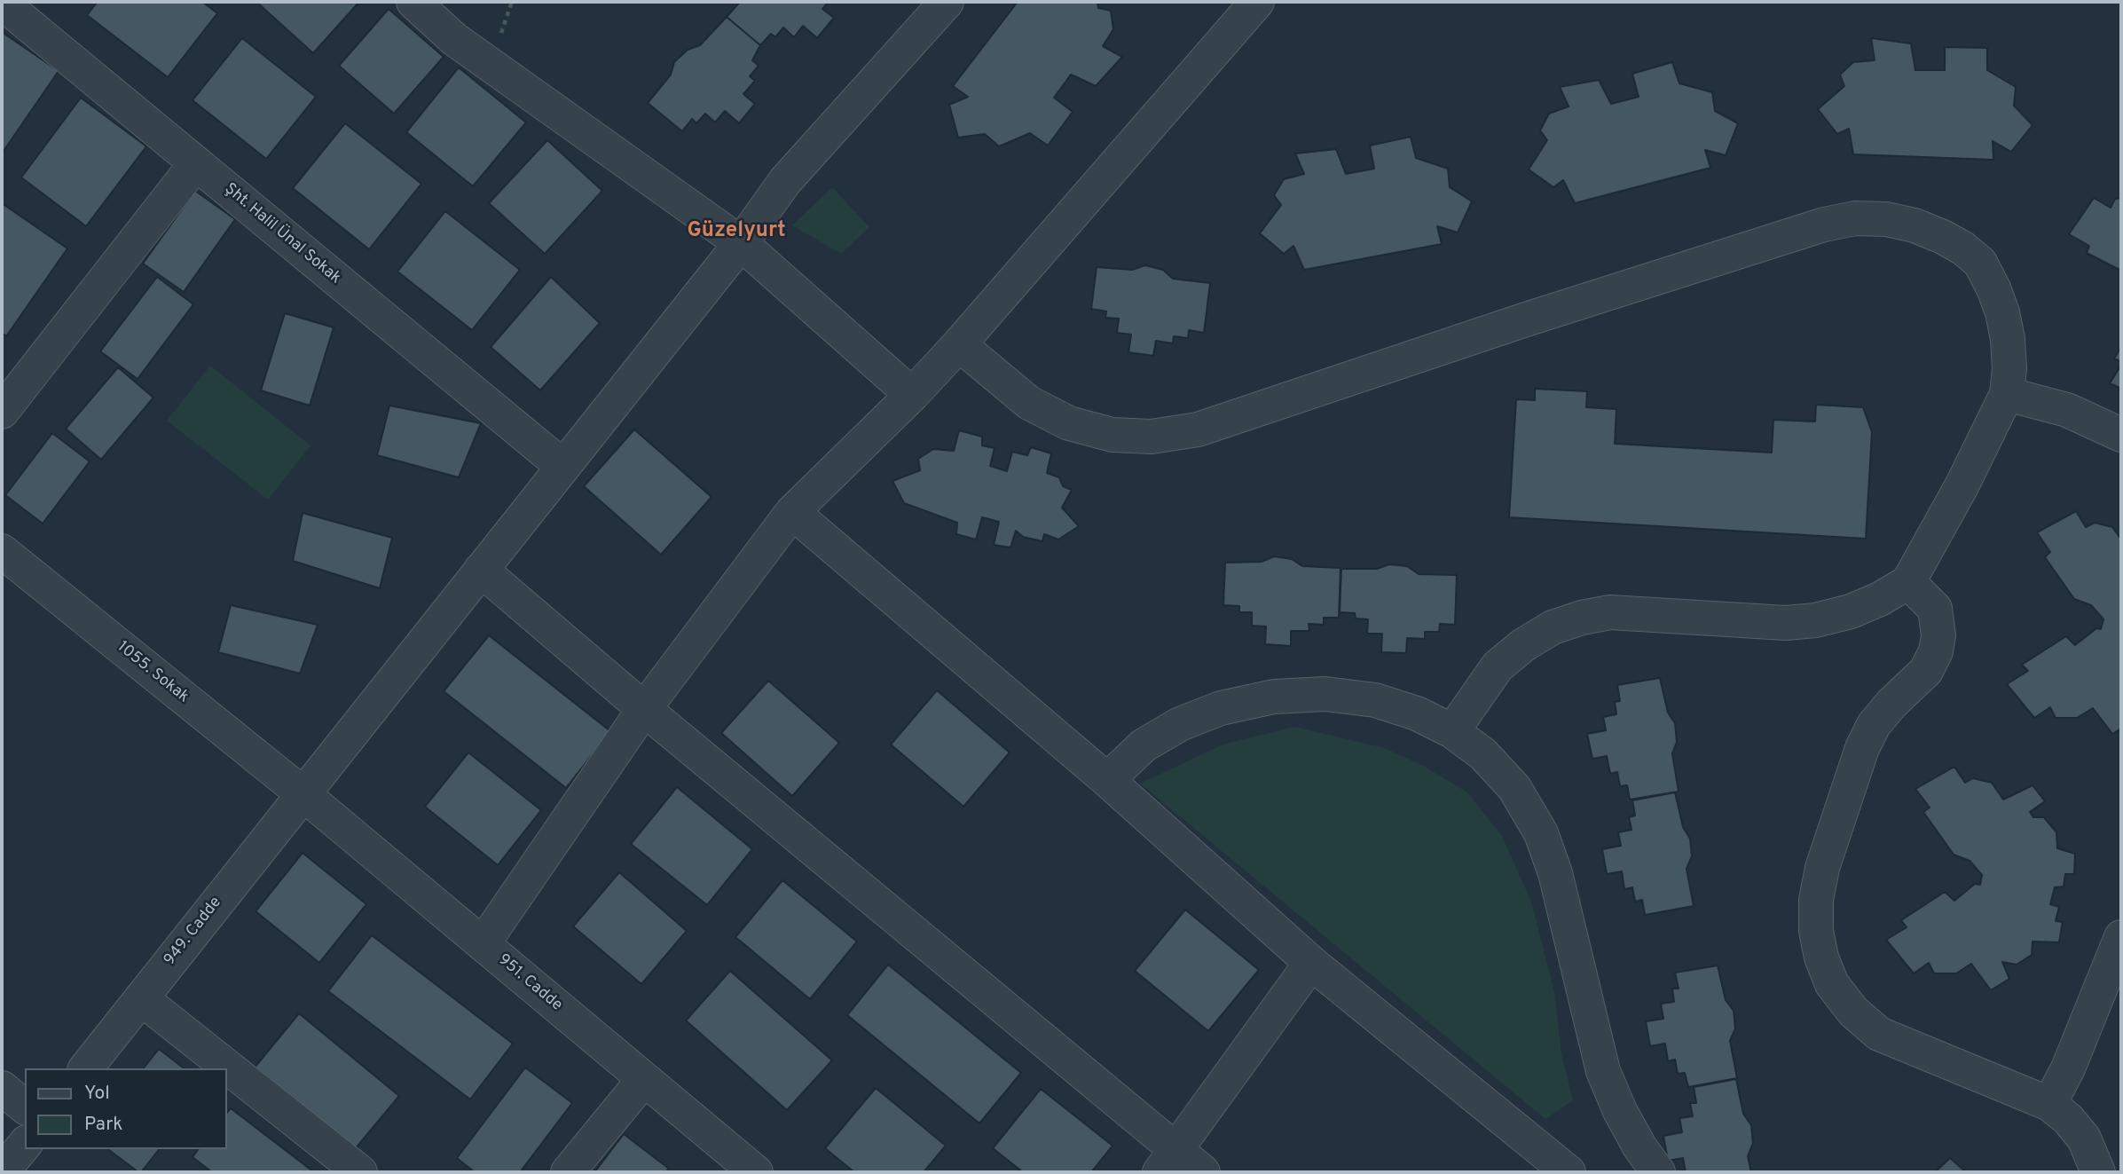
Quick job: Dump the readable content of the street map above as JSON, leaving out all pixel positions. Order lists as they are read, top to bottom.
{
  "streets": {
    "street": [
      "Şht. Halil Ünal Sokak",
      "1055. Sokak",
      "949. Cadde",
      "951. Cadde"
    ]
  },
  "crossings": [
    ["Şht. Halil Ünal Sokak", "949. Cadde"],
    ["1055. Sokak", "949. Cadde"],
    ["1055. Sokak", "951. Cadde"],
    ["949. Cadde", "951. Cadde"]
  ],
  "districts": ["Güzelyurt"],
  "legend": ["Yol", "Park"]
}
